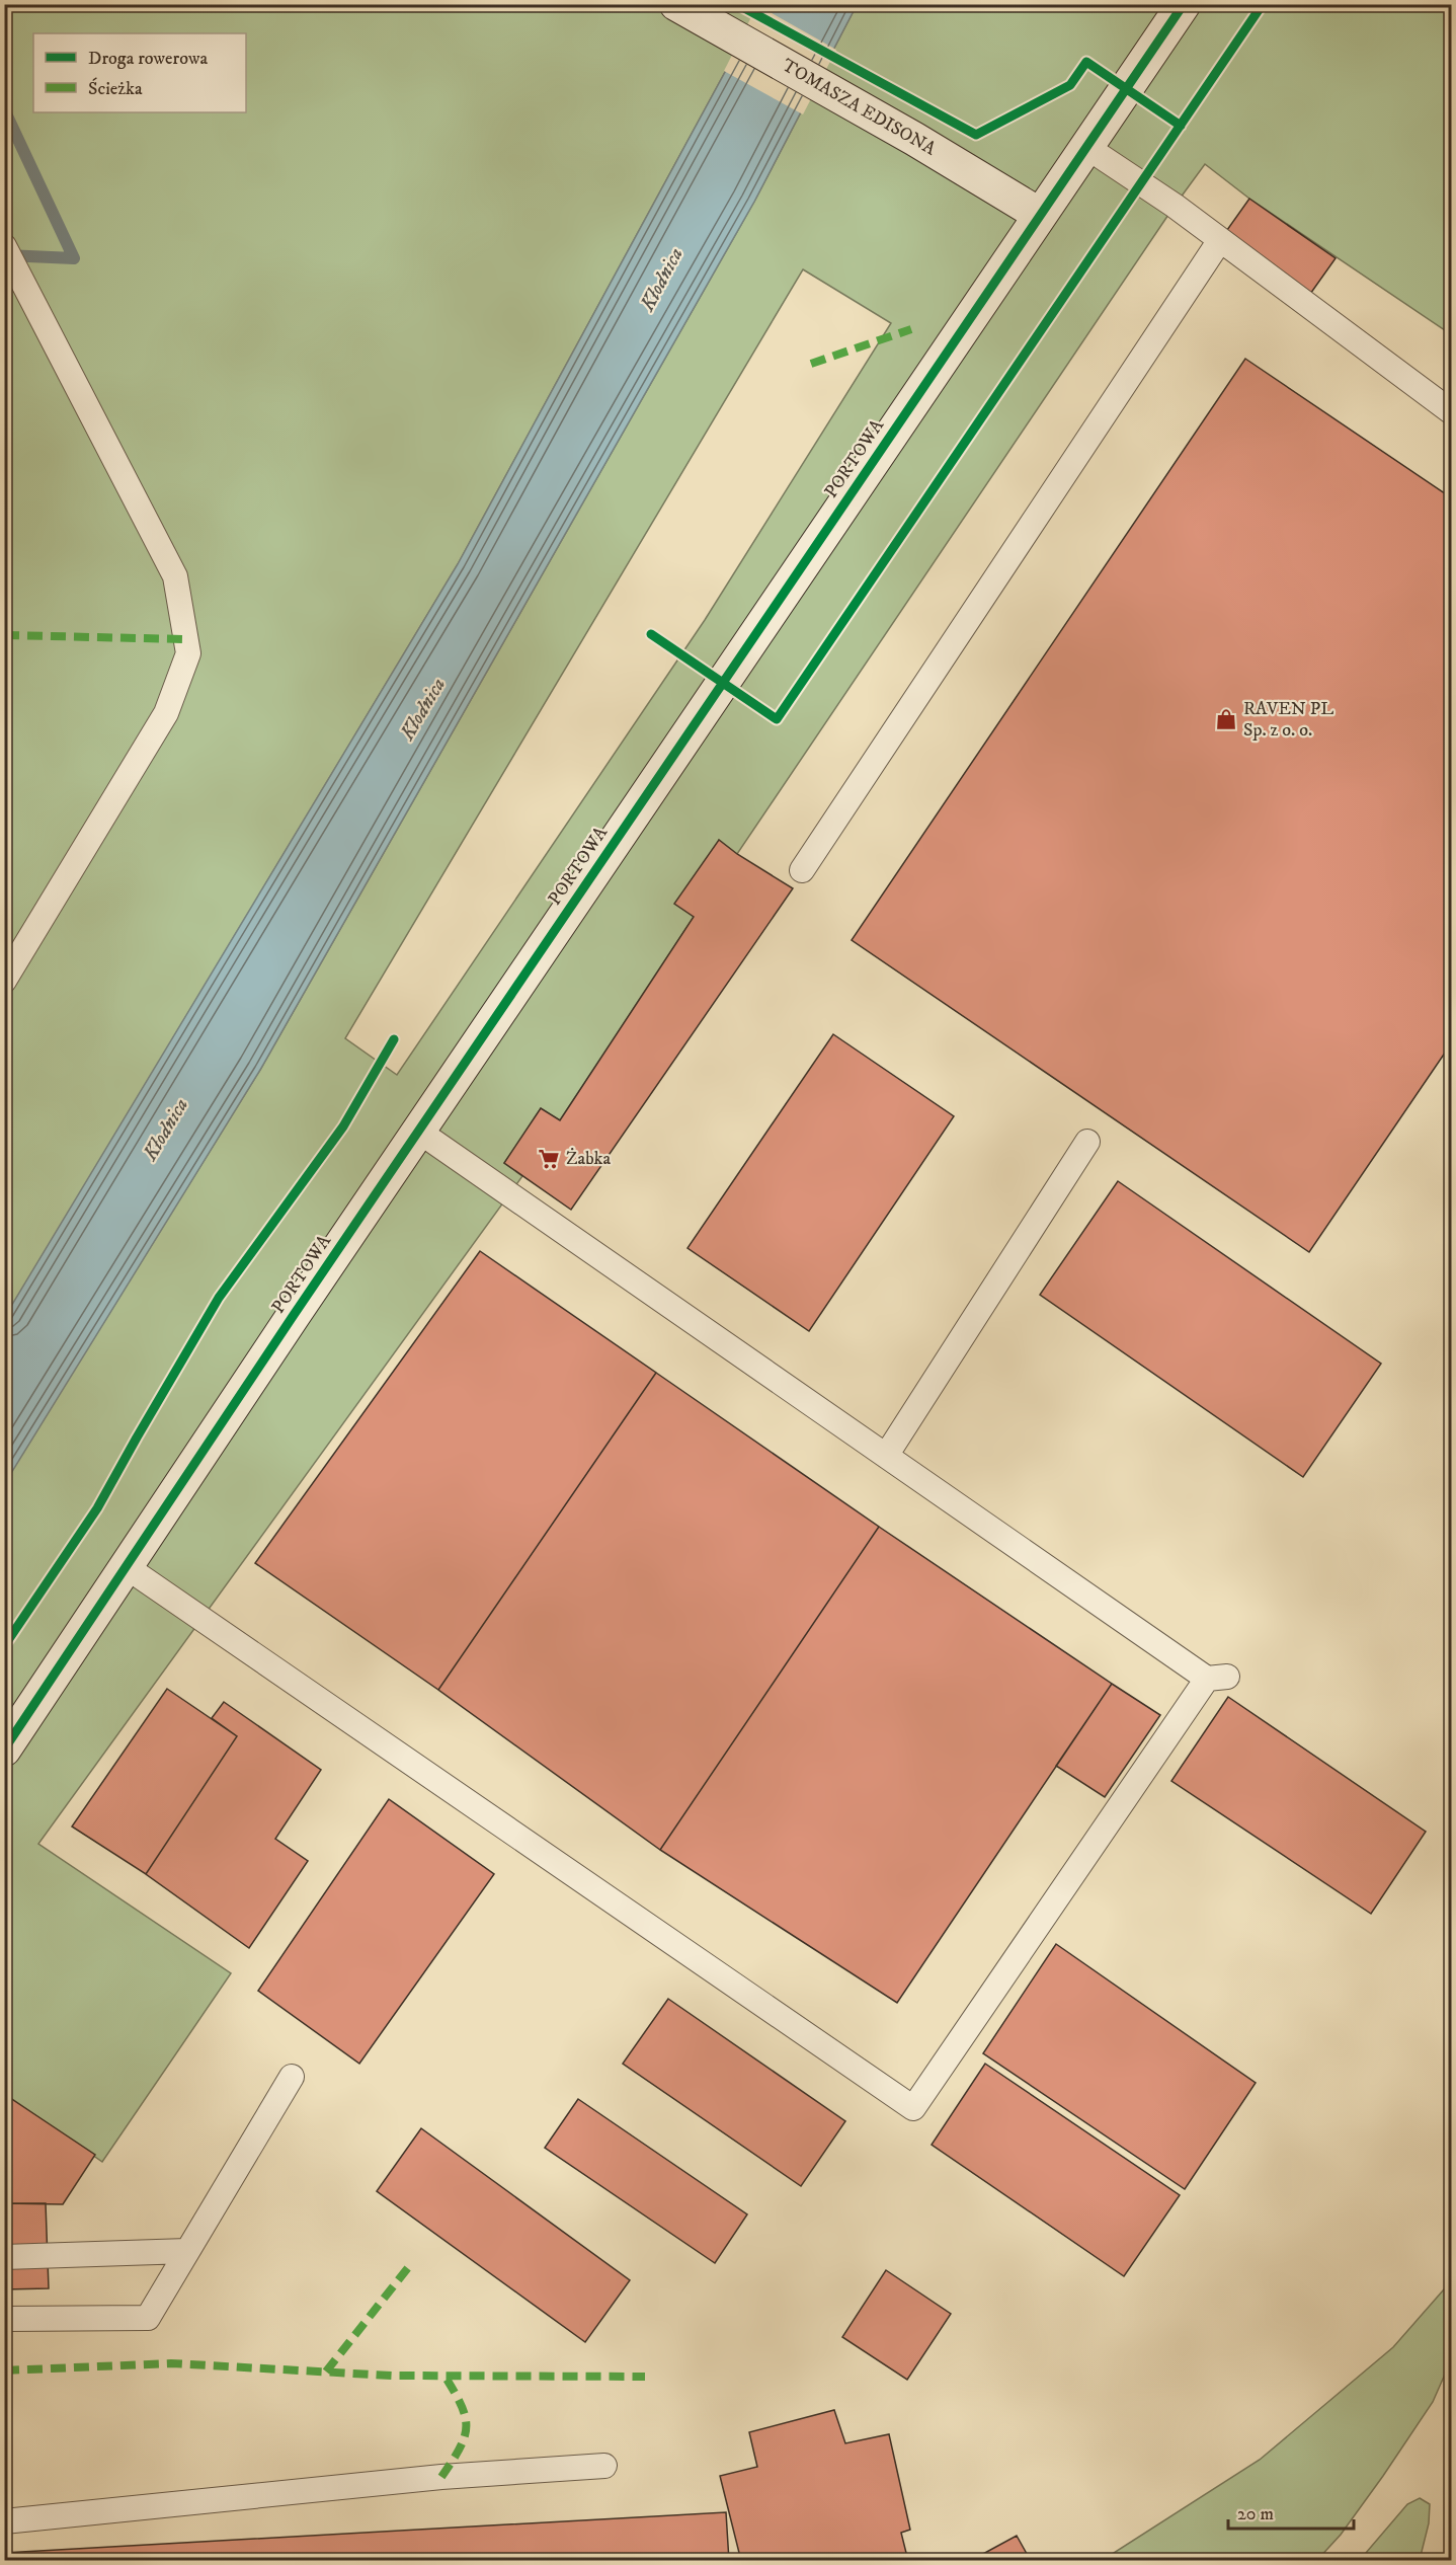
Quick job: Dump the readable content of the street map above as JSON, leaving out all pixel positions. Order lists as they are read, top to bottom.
{
  "streets": {
    "street": ["TOMASZA EDISONA", "PORTOWA"]
  },
  "crossings": [
    ["TOMASZA EDISONA", "PORTOWA"]
  ],
  "water": ["Kłodnica"],
  "places": {
    "shop": ["RAVEN PL Sp. z o. o."],
    "supermarket": ["Żabka"]
  },
  "legend": ["Droga rowerowa", "Ścieżka"],
  "scale_bar": "20 m"
}
